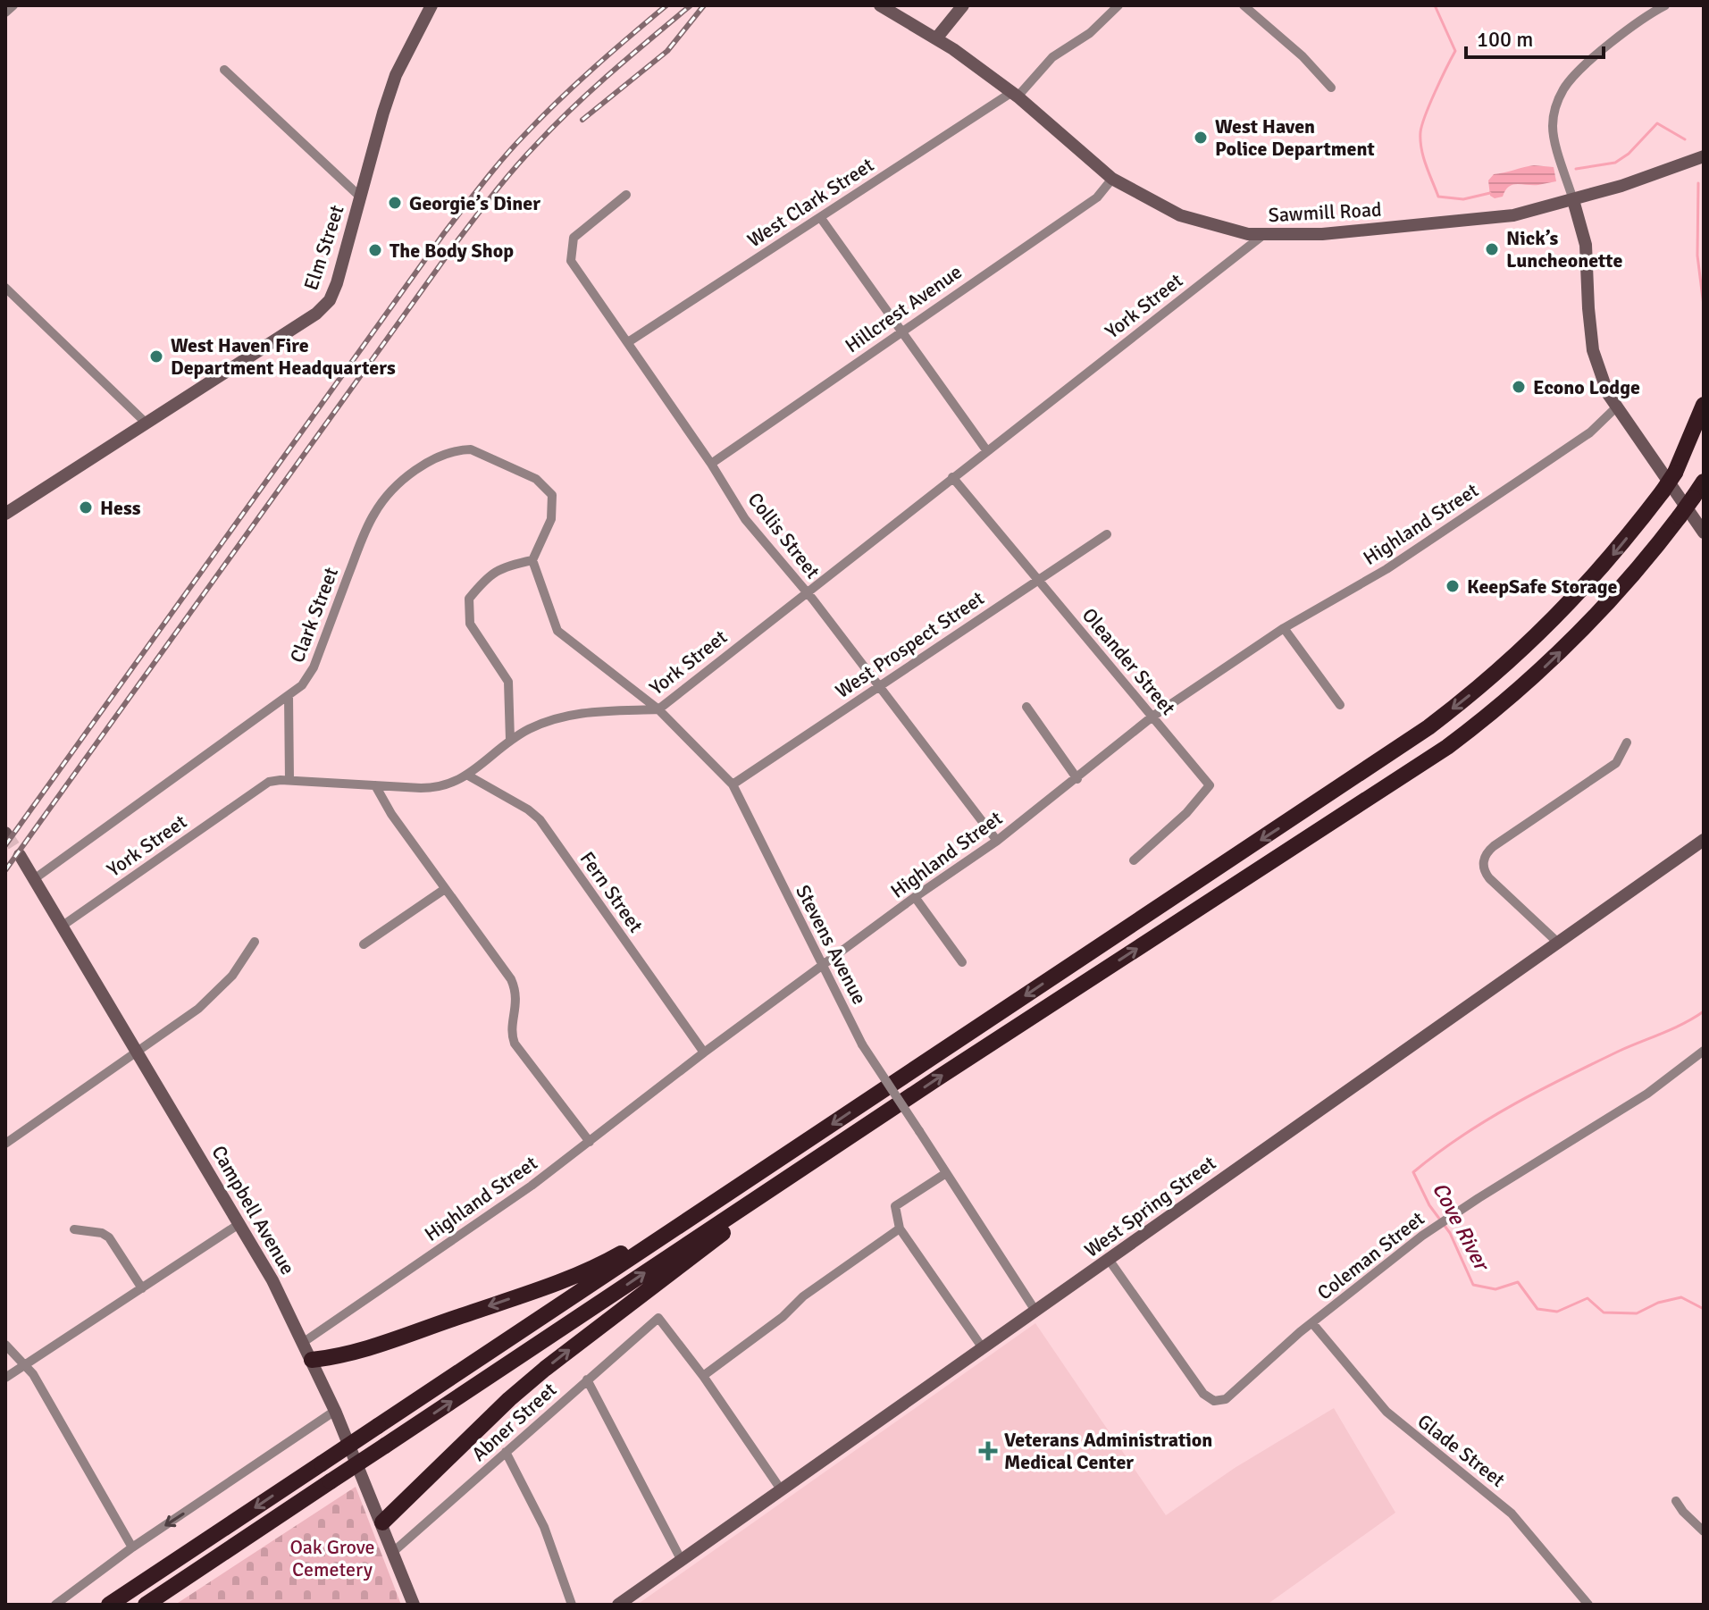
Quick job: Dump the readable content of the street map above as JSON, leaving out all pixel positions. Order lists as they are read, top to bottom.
{
  "streets": {
    "main road": [
      "Sawmill Road",
      "Elm Street",
      "West Spring Street",
      "Campbell Avenue"
    ],
    "street": [
      "West Clark Street",
      "York Street",
      "Hillcrest Avenue",
      "Highland Street",
      "Collis Street",
      "Clark Street",
      "West Prospect Street",
      "Oleander Street",
      "Fern Street",
      "Stevens Avenue",
      "Coleman Street",
      "Abner Street",
      "Glade Street"
    ]
  },
  "crossings": [
    ["West Clark Street", "Sawmill Road"],
    ["West Clark Street", "Collis Street"],
    ["Sawmill Road", "York Street"],
    ["Sawmill Road", "Hillcrest Avenue"],
    ["York Street", "Collis Street"],
    ["York Street", "Oleander Street"],
    ["York Street", "Fern Street"],
    ["York Street", "Stevens Avenue"],
    ["York Street", "Campbell Avenue"],
    ["Hillcrest Avenue", "Collis Street"],
    ["Highland Street", "Collis Street"],
    ["Highland Street", "Oleander Street"],
    ["Highland Street", "Fern Street"],
    ["Highland Street", "Stevens Avenue"],
    ["Highland Street", "Campbell Avenue"],
    ["Collis Street", "West Prospect Street"],
    ["Clark Street", "Stevens Avenue"],
    ["Clark Street", "Campbell Avenue"],
    ["West Prospect Street", "Oleander Street"],
    ["West Prospect Street", "Stevens Avenue"],
    ["Stevens Avenue", "West Spring Street"],
    ["West Spring Street", "Coleman Street"],
    ["Campbell Avenue", "Abner Street"],
    ["Coleman Street", "Glade Street"]
  ],
  "water": ["Cove River"],
  "parks": ["Oak Grove Cemetery"],
  "places": {
    "other": [
      "West Haven Police Department",
      "Georgie’s Diner",
      "Nick’s Luncheonette",
      "The Body Shop",
      "West Haven Fire Department Headquarters",
      "Econo Lodge",
      "Hess",
      "KeepSafe Storage"
    ],
    "health": ["Veterans Administration Medical Center"]
  },
  "scale_bar": "100 m"
}
